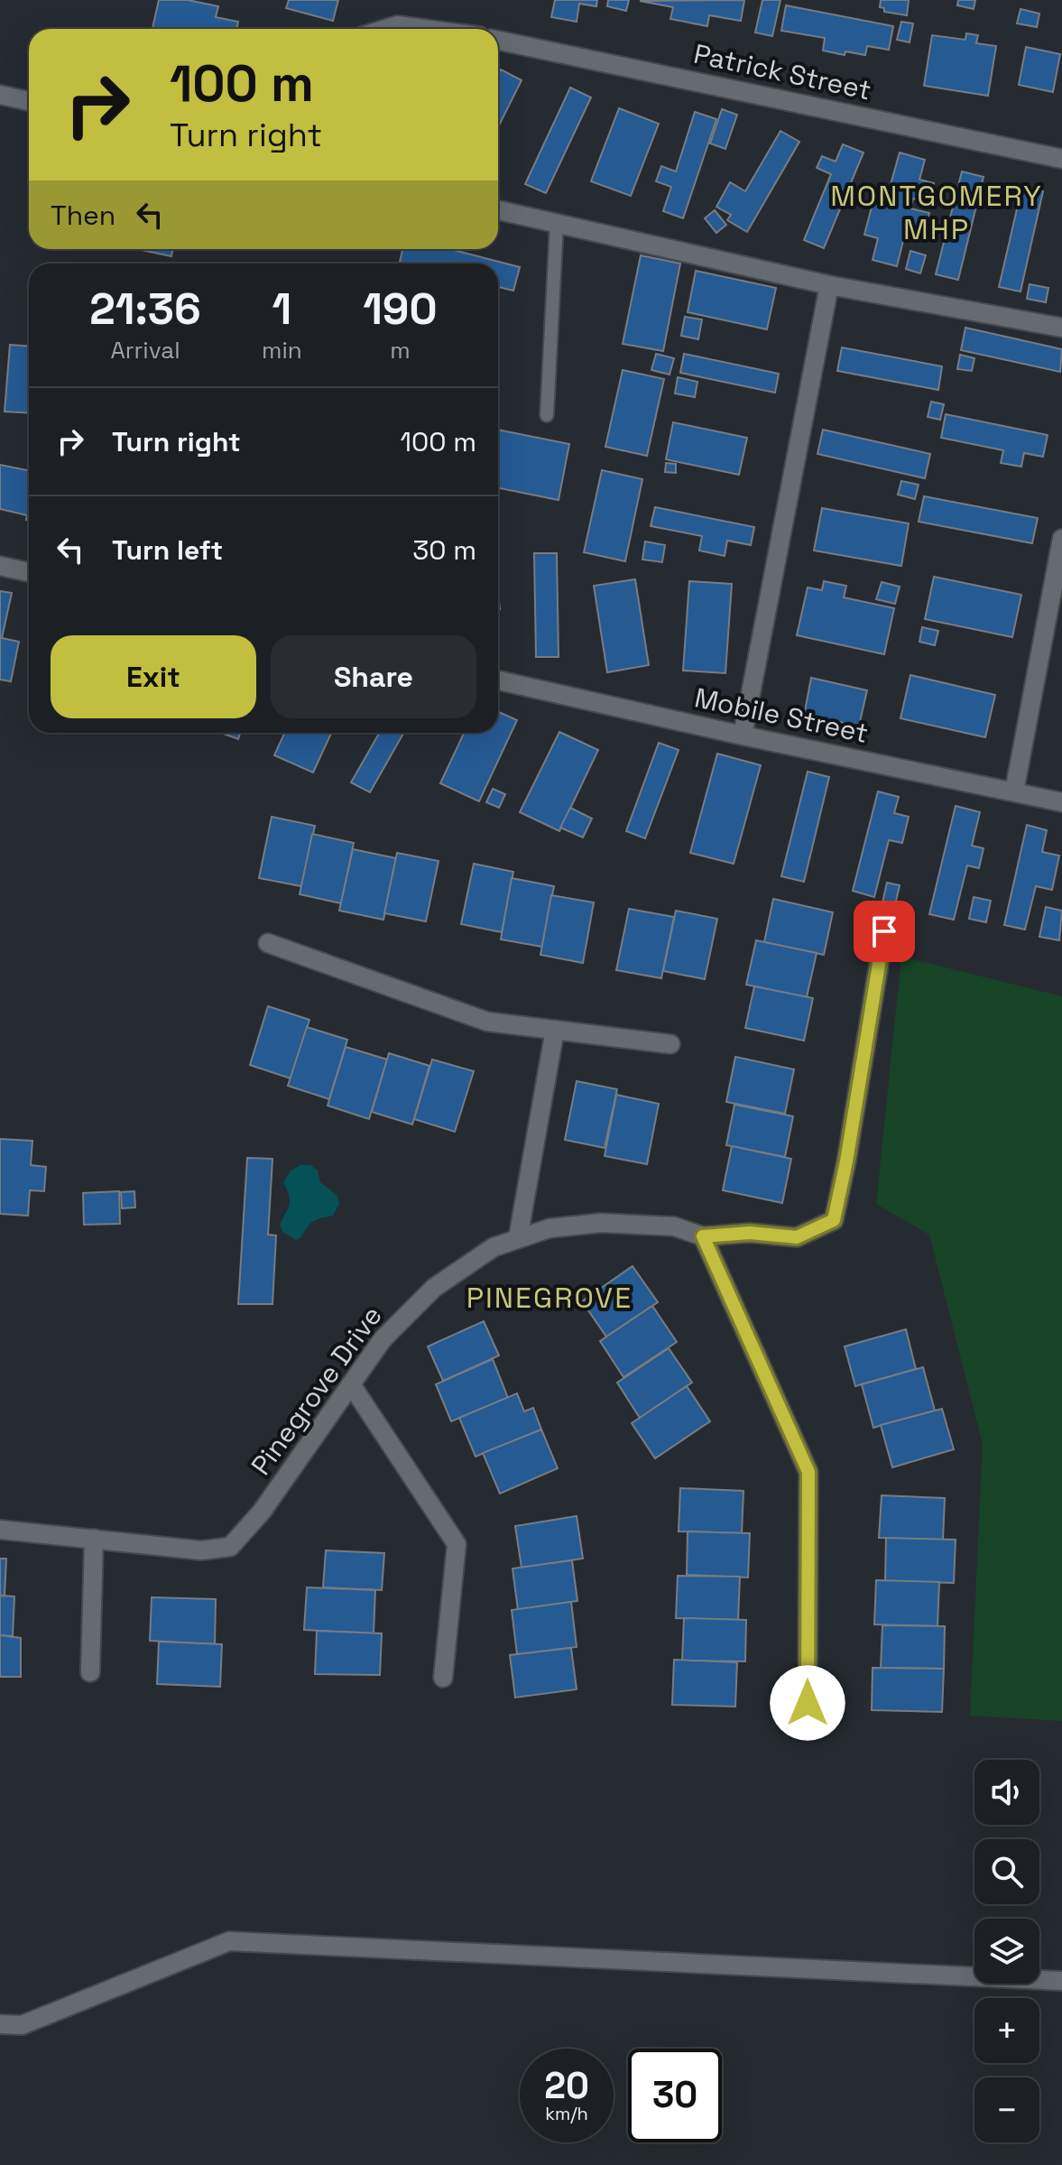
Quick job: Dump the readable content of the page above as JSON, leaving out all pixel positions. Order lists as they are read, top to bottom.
{
  "streets": {
    "street": ["Patrick Street", "Mobile Street", "Pinegrove Drive"]
  },
  "districts": ["MONTGOMERY MHP", "PINEGROVE"],
  "page": {
    "turn": ["100 m", "Turn right"],
    "then": "Then",
    "eta": [
      "21:36",
      "Arrival",
      "1",
      "min",
      "190",
      "m"
    ],
    "list": [
      {
        "name": "Turn right",
        "value": "100 m"
      },
      {
        "name": "Turn left",
        "value": "30 m"
      }
    ],
    "buttons": ["Exit", "Share"],
    "map_buttons": ["+", "−"],
    "speed": "20 km/h",
    "limit": "30"
  }
}
